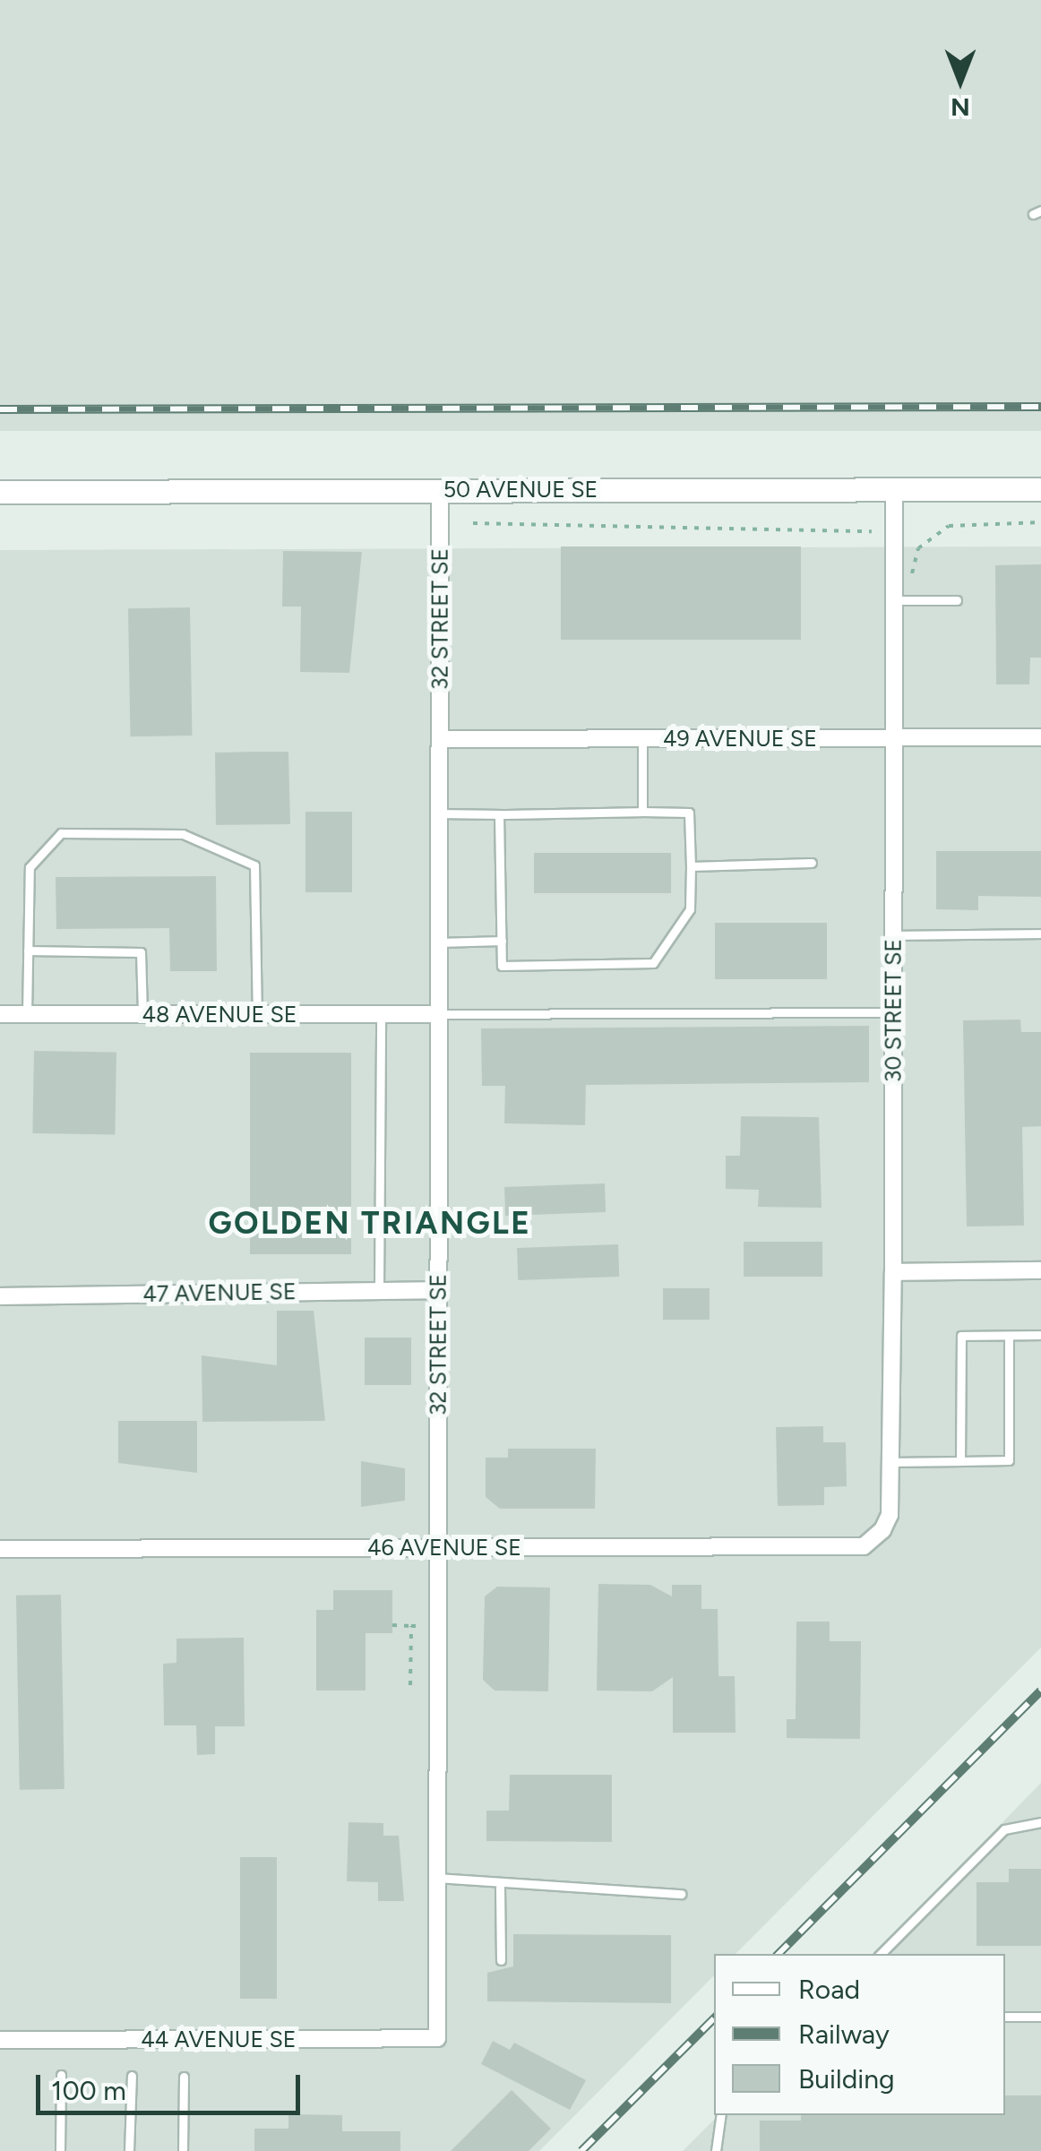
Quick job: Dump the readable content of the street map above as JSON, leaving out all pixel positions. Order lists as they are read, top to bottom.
{
  "streets": {
    "street": [
      "50 AVENUE SE",
      "32 STREET SE",
      "49 AVENUE SE",
      "30 STREET SE",
      "48 AVENUE SE",
      "47 AVENUE SE",
      "46 AVENUE SE",
      "44 AVENUE SE"
    ]
  },
  "crossings": [
    ["50 AVENUE SE", "32 STREET SE"],
    ["50 AVENUE SE", "30 STREET SE"],
    ["32 STREET SE", "49 AVENUE SE"],
    ["32 STREET SE", "48 AVENUE SE"],
    ["32 STREET SE", "47 AVENUE SE"],
    ["32 STREET SE", "46 AVENUE SE"],
    ["32 STREET SE", "44 AVENUE SE"],
    ["49 AVENUE SE", "30 STREET SE"],
    ["30 STREET SE", "46 AVENUE SE"]
  ],
  "districts": ["GOLDEN TRIANGLE"],
  "legend": ["Road", "Railway", "Building"],
  "scale_bar": "100 m",
  "north": "bottom"
}
